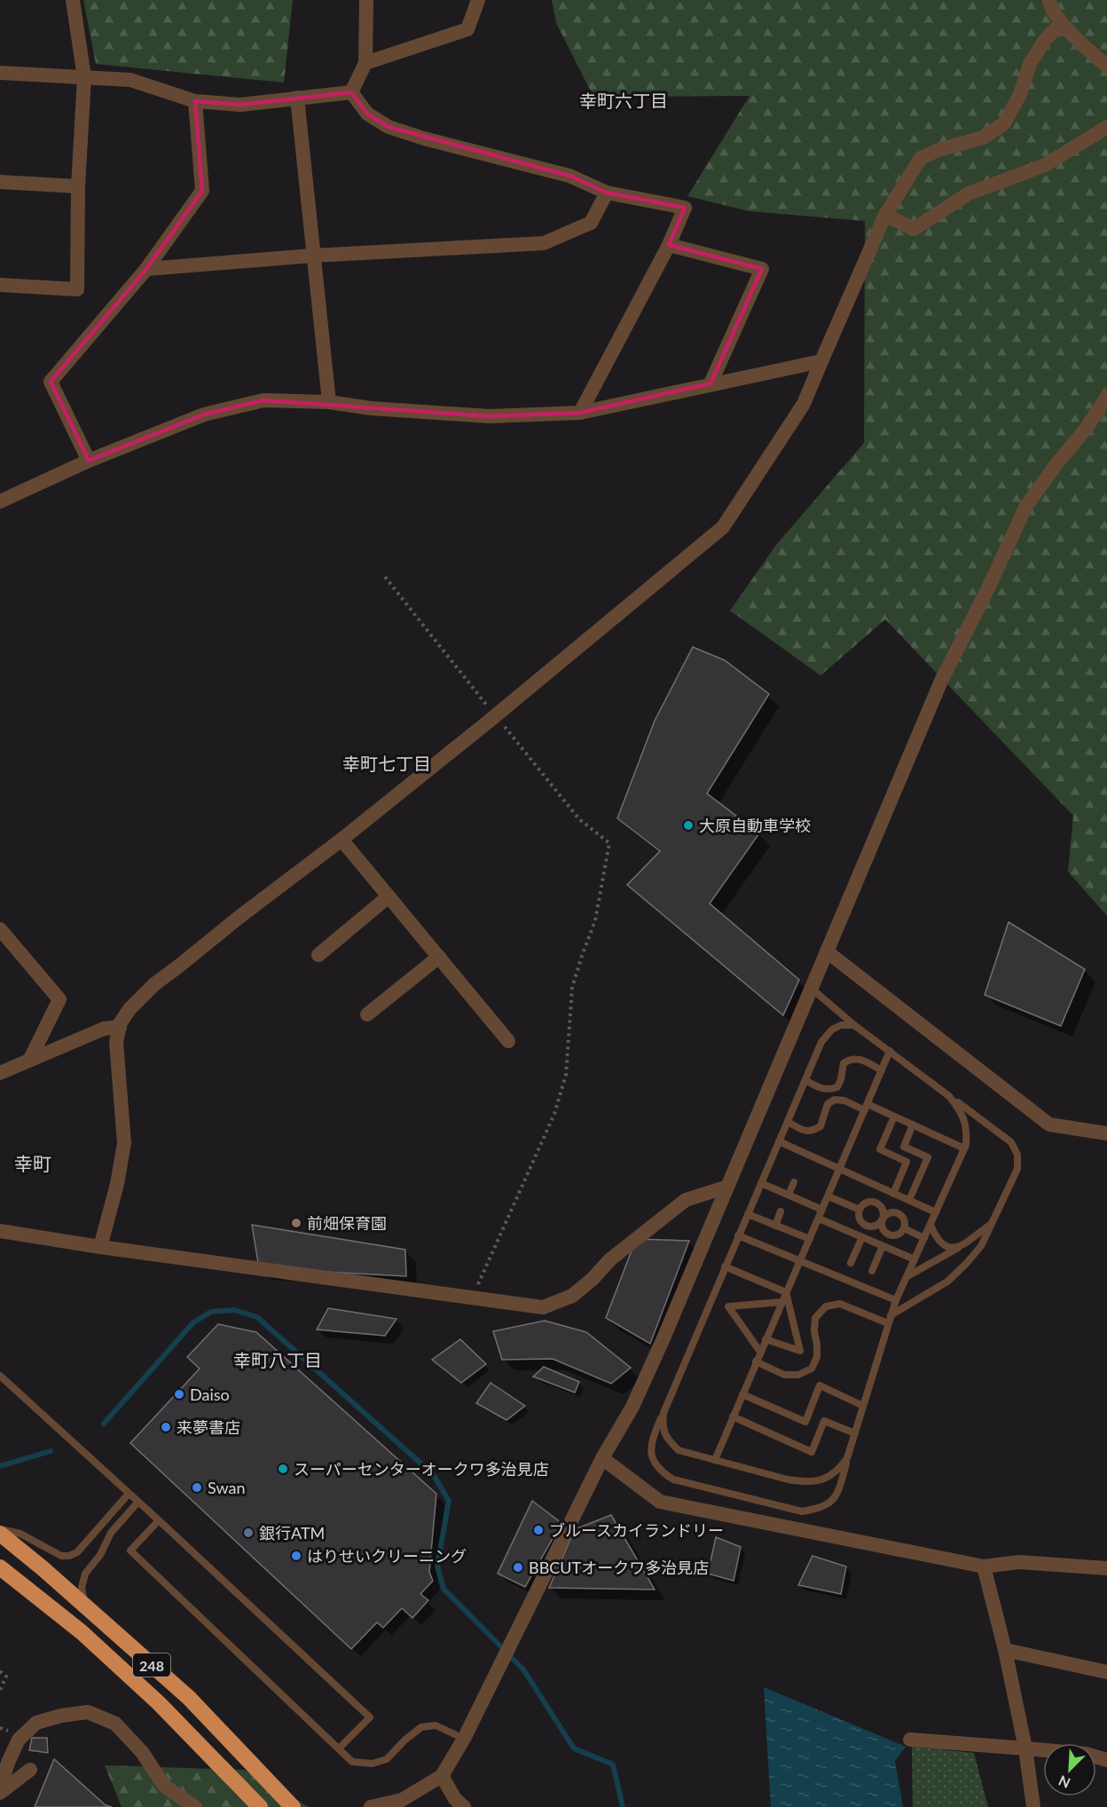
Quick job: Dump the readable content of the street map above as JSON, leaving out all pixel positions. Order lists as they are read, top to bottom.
{
  "streets": {
    "highway": ["248"]
  },
  "districts": [
    "幸町六丁目",
    "幸町七丁目",
    "幸町",
    "幸町八丁目"
  ],
  "places": [
    "大原自動車学校",
    "前畑保育園",
    "Daiso",
    "来夢書店",
    "スーパーセンターオークワ多治見店",
    "Swan",
    "ブルースカイランドリー",
    "銀行ATM",
    "はりせいクリーニング",
    "BBCUTオークワ多治見店"
  ],
  "north": "bottom left"
}
